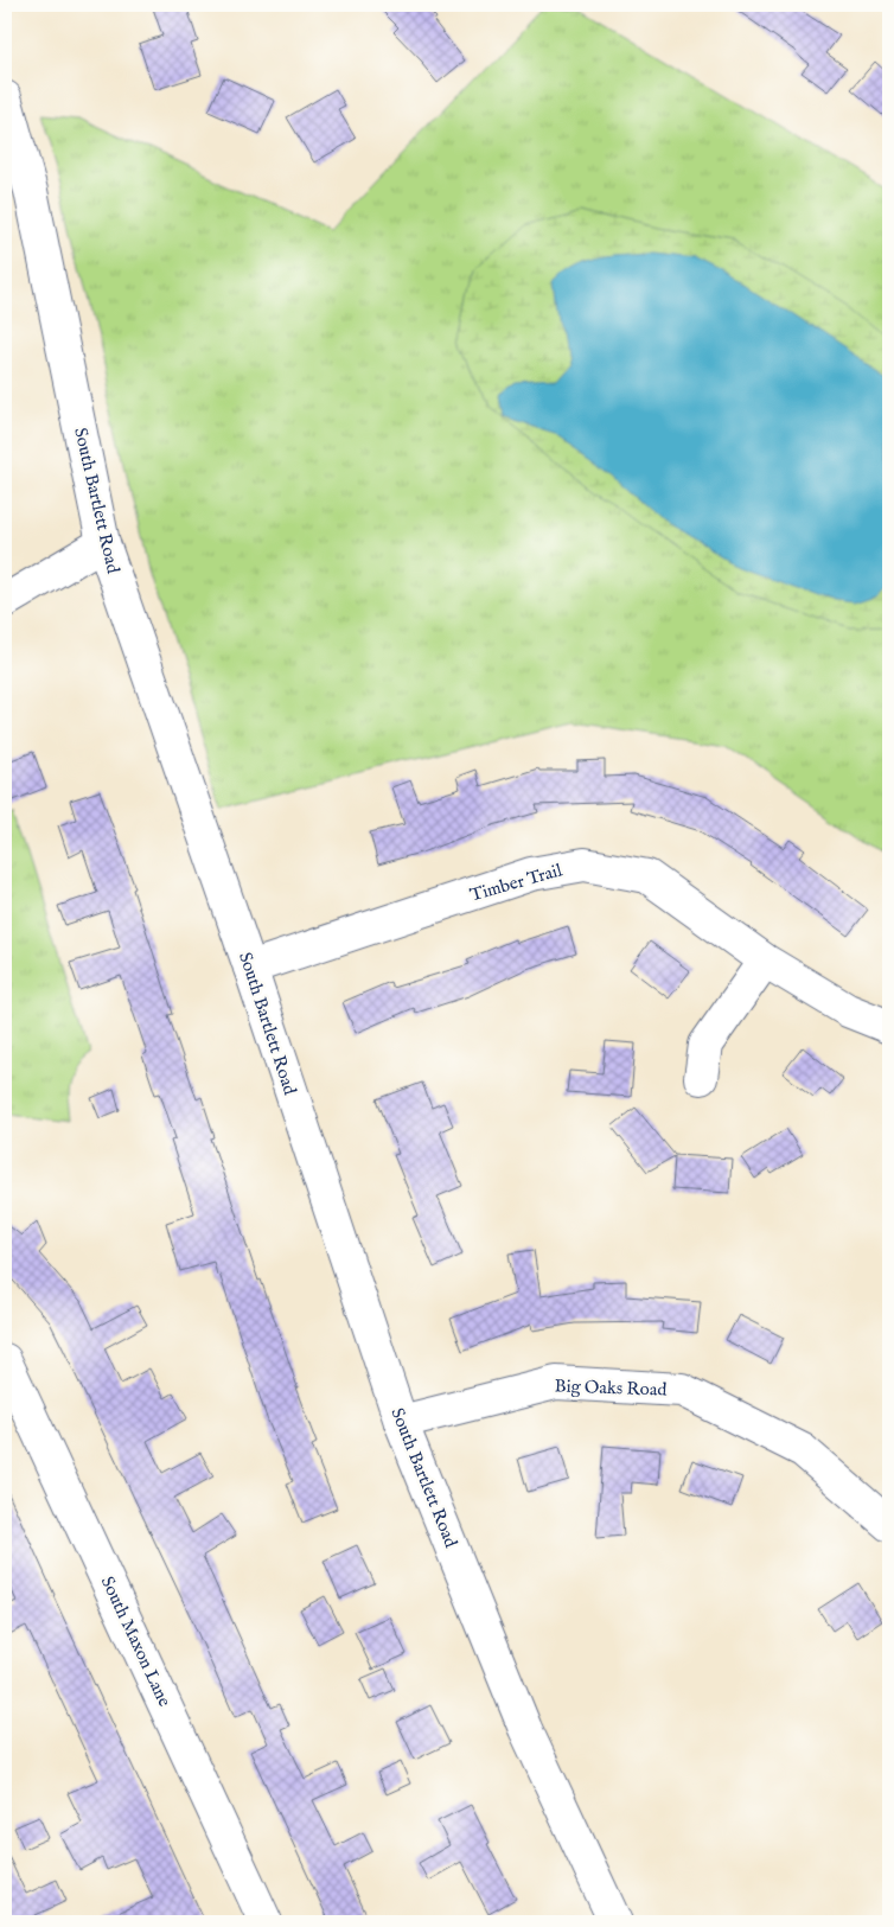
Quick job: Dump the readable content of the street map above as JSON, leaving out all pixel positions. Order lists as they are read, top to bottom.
{
  "streets": {
    "street": [
      "South Bartlett Road",
      "Timber Trail",
      "Big Oaks Road",
      "South Maxon Lane"
    ]
  },
  "crossings": [
    ["South Bartlett Road", "Timber Trail"],
    ["South Bartlett Road", "Big Oaks Road"]
  ]
}
